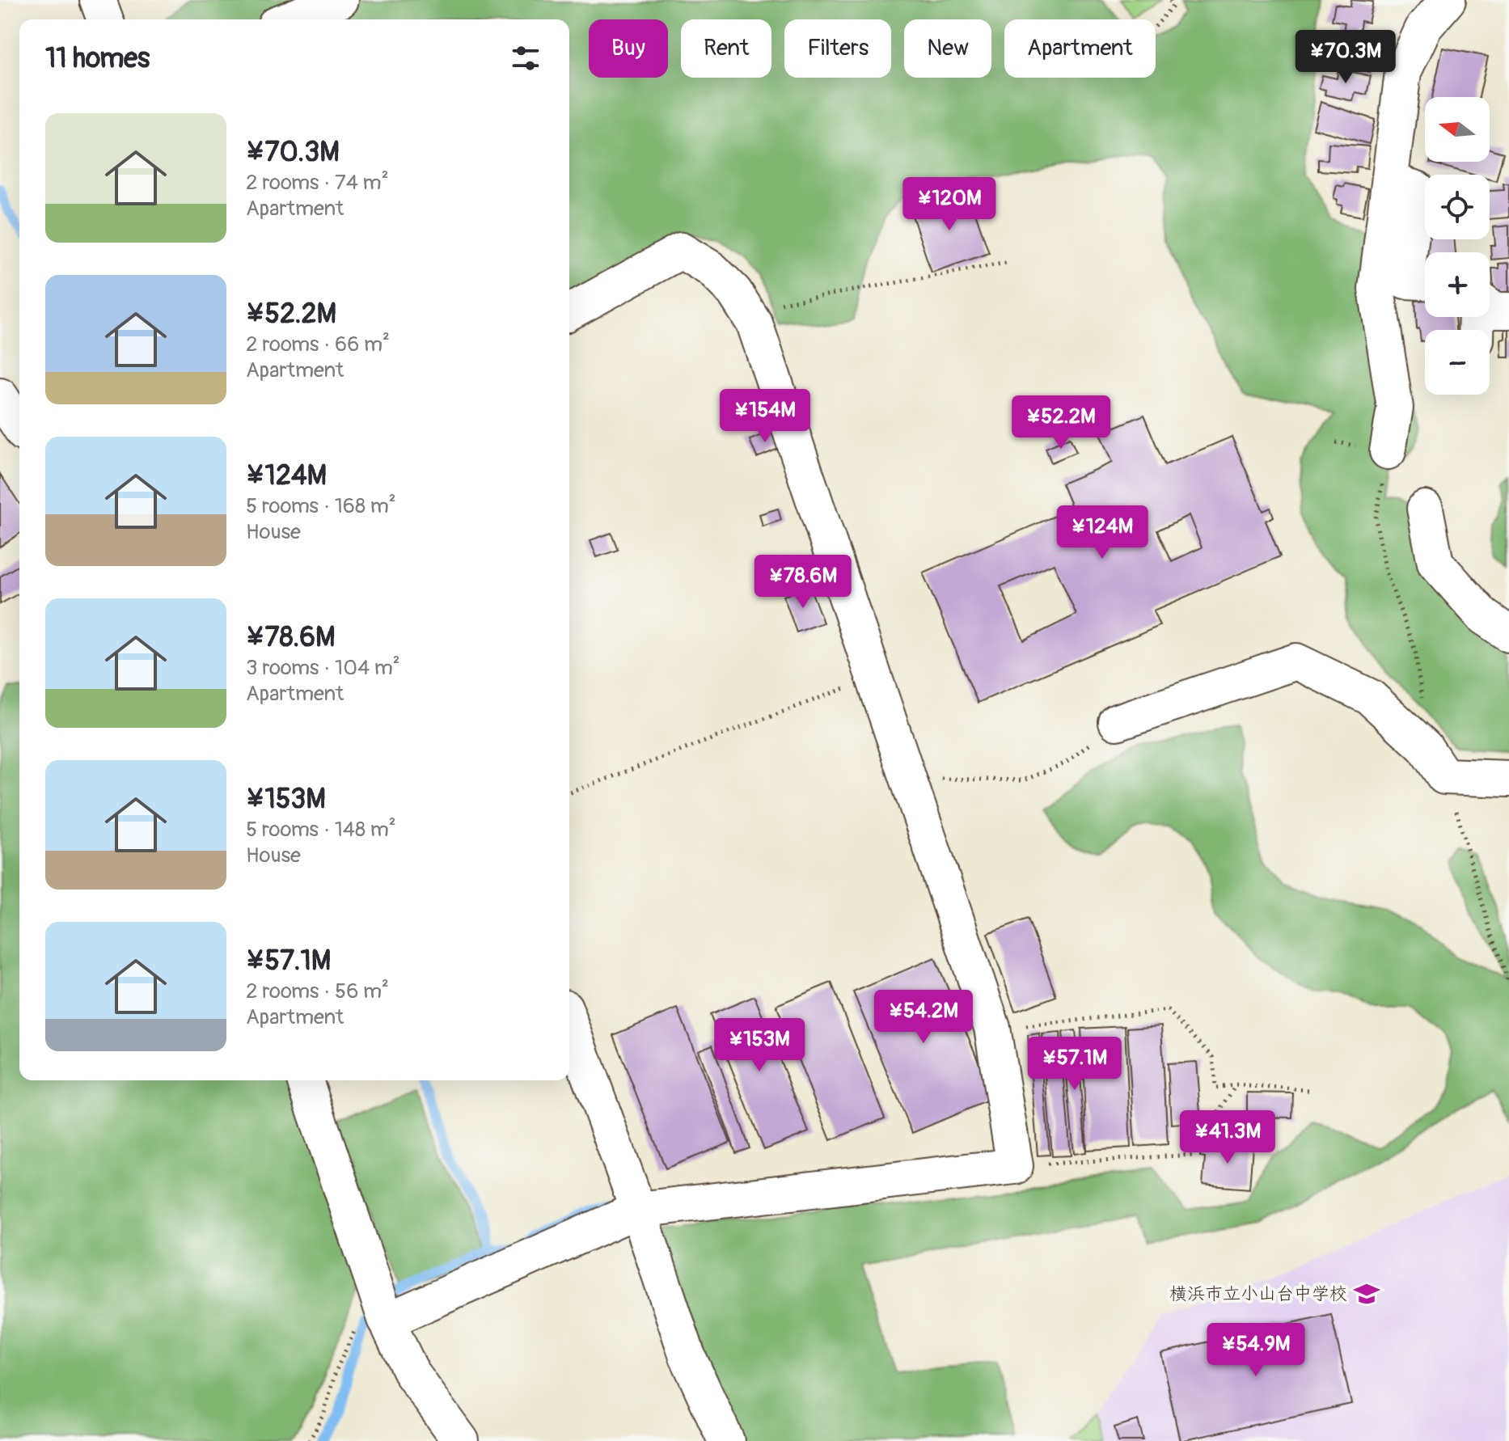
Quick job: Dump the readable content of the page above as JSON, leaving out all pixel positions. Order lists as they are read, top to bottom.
{
  "places": {
    "school or university": ["横浜市立小山台中学校"]
  },
  "north": "left",
  "page": {
    "chip": [
      "Buy",
      "Rent",
      "Filters",
      "New",
      "Apartment"
    ],
    "heading": "11 homes",
    "price": [
      "¥70.3M",
      "¥120M",
      "¥154M",
      "¥52.2M",
      "¥124M",
      "¥78.6M",
      "¥54.2M",
      "¥153M",
      "¥57.1M",
      "¥41.3M",
      "¥54.9M"
    ],
    "map_buttons": ["+", "−"],
    "list": [
      {
        "name": "¥70.3M",
        "note": "2 rooms · 74 m² · Apartment"
      },
      {
        "name": "¥52.2M",
        "note": "2 rooms · 66 m² · Apartment"
      },
      {
        "name": "¥124M",
        "note": "5 rooms · 168 m² · House"
      },
      {
        "name": "¥78.6M",
        "note": "3 rooms · 104 m² · Apartment"
      },
      {
        "name": "¥153M",
        "note": "5 rooms · 148 m² · House"
      },
      {
        "name": "¥57.1M",
        "note": "2 rooms · 56 m² · Apartment"
      }
    ]
  }
}
